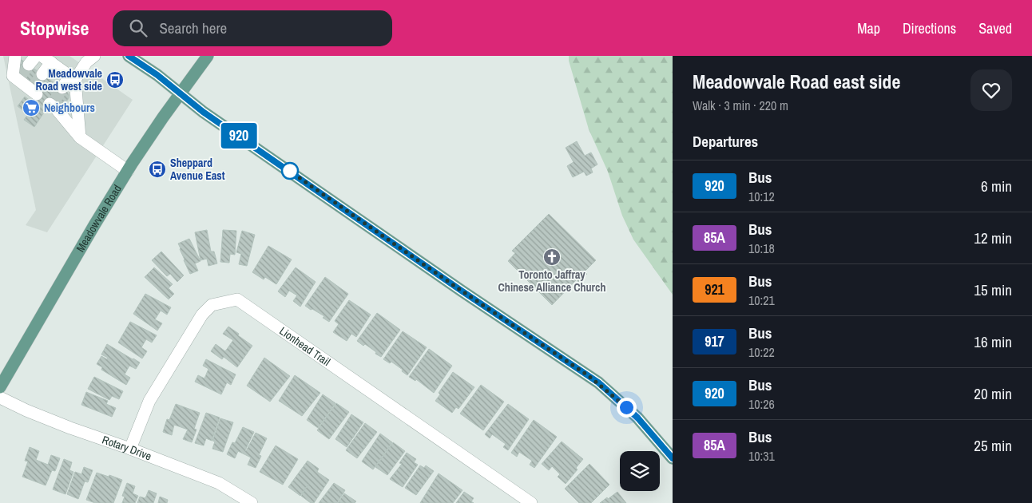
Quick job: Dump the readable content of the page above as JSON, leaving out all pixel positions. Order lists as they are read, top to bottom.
{
  "streets": {
    "main road": ["Meadowvale Road"],
    "street": ["Lionhead Trail", "Rotary Drive"]
  },
  "crossings": [
    ["Lionhead Trail", "Rotary Drive"]
  ],
  "places": {
    "bus stop": ["Meadowvale Road west side", "Sheppard Avenue East"],
    "supermarket": ["Neighbours"],
    "church": ["Toronto Jaffray Chinese Alliance Church"]
  },
  "lines": ["bus line 920"],
  "page": {
    "header": "Stopwise",
    "search": "Search here",
    "nav": ["Map", "Directions", "Saved"],
    "on_map": "920",
    "heading": [
      ["Meadowvale Road east side", "Walk · 3 min · 220 m"],
      "Departures"
    ],
    "list": [
      {
        "mark": "920",
        "name": "Bus",
        "note": "10:12",
        "value": "6 min"
      },
      {
        "mark": "85A",
        "name": "Bus",
        "note": "10:18",
        "value": "12 min"
      },
      {
        "mark": "921",
        "name": "Bus",
        "note": "10:21",
        "value": "15 min"
      },
      {
        "mark": "917",
        "name": "Bus",
        "note": "10:22",
        "value": "16 min"
      },
      {
        "mark": "920",
        "name": "Bus",
        "note": "10:26",
        "value": "20 min"
      },
      {
        "mark": "85A",
        "name": "Bus",
        "note": "10:31",
        "value": "25 min"
      }
    ]
  }
}
